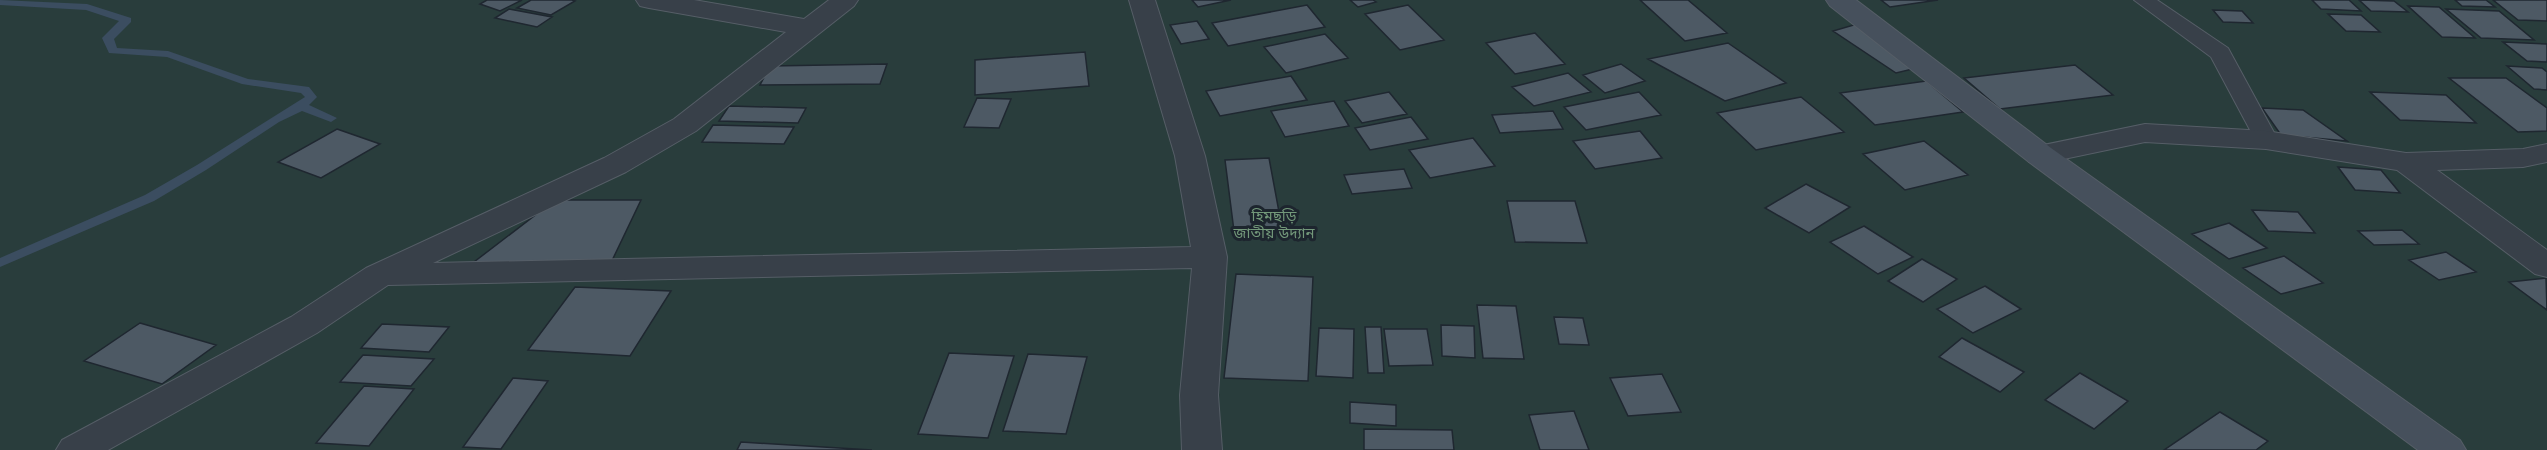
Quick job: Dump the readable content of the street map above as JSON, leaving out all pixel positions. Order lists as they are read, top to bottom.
{
  "parks": ["হিমছড়ি জাতীয় উদ্যান"]
}
